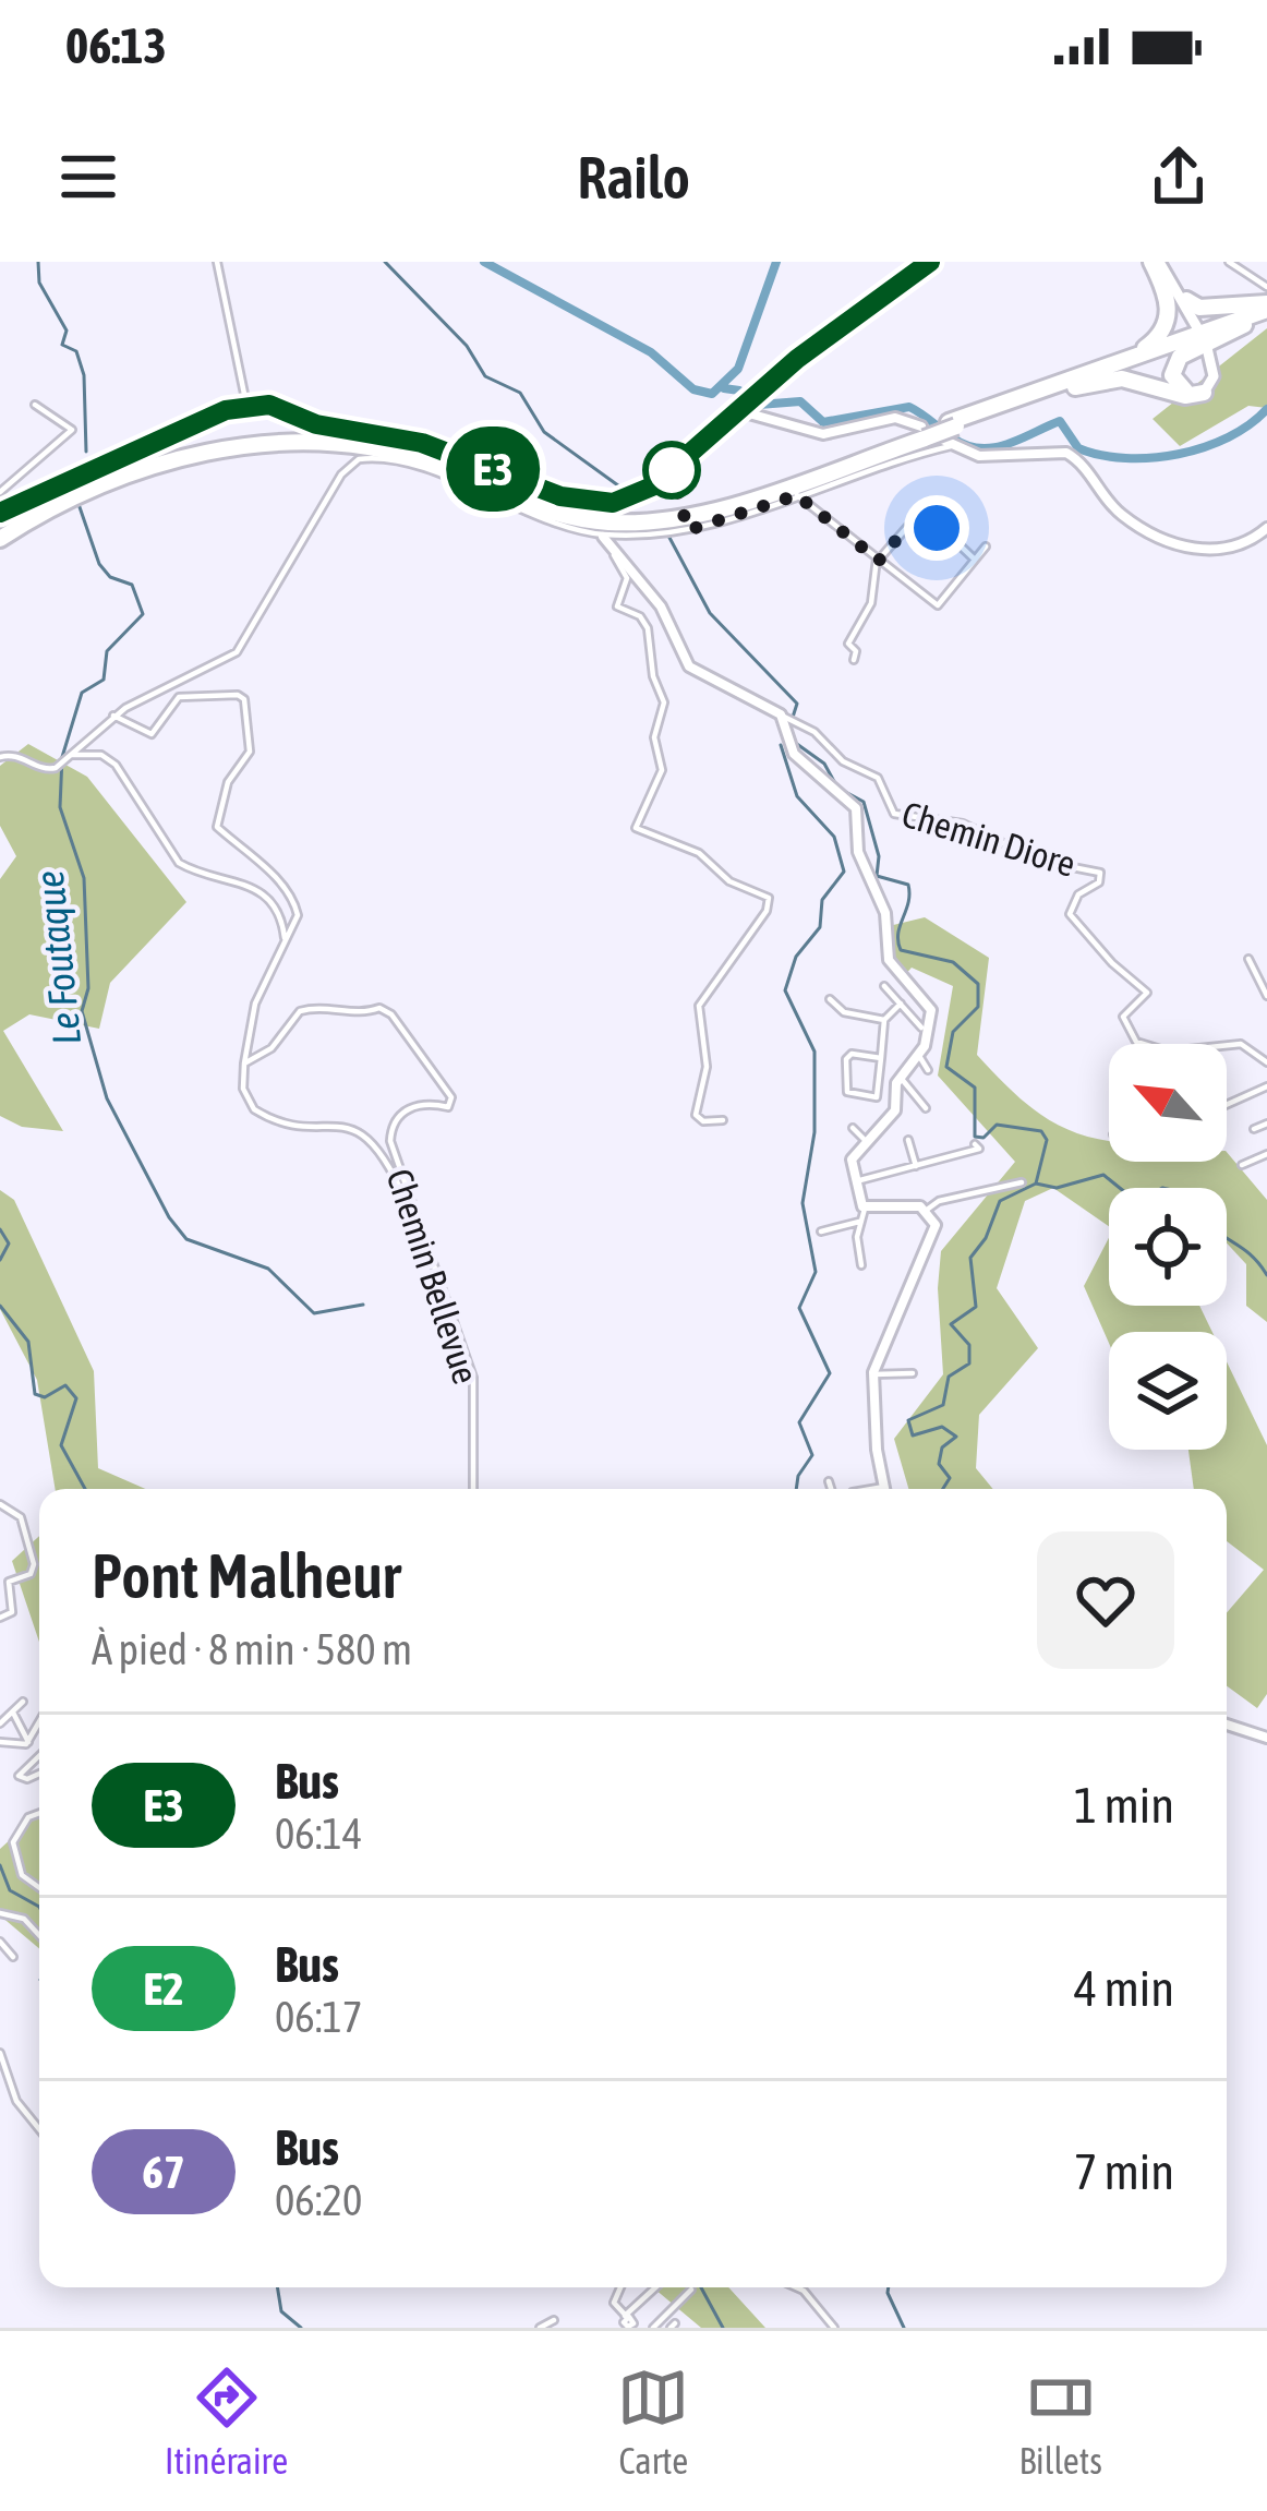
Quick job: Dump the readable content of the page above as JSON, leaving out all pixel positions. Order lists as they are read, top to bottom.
{
  "streets": {
    "street": ["Chemin Diore", "Chemin Bellevue"]
  },
  "water": ["Le Foutaque"],
  "lines": ["bus line E3"],
  "north": "top left",
  "page": {
    "status": "06:13",
    "header": "Railo",
    "on_map": "E3",
    "heading": ["Pont Malheur", "À pied · 8 min · 580 m"],
    "list": [
      {
        "mark": "E3",
        "name": "Bus",
        "note": "06:14",
        "value": "1 min"
      },
      {
        "mark": "E2",
        "name": "Bus",
        "note": "06:17",
        "value": "4 min"
      },
      {
        "mark": "67",
        "name": "Bus",
        "note": "06:20",
        "value": "7 min"
      }
    ],
    "tabs": ["Itinéraire", "Carte", "Billets"]
  }
}
